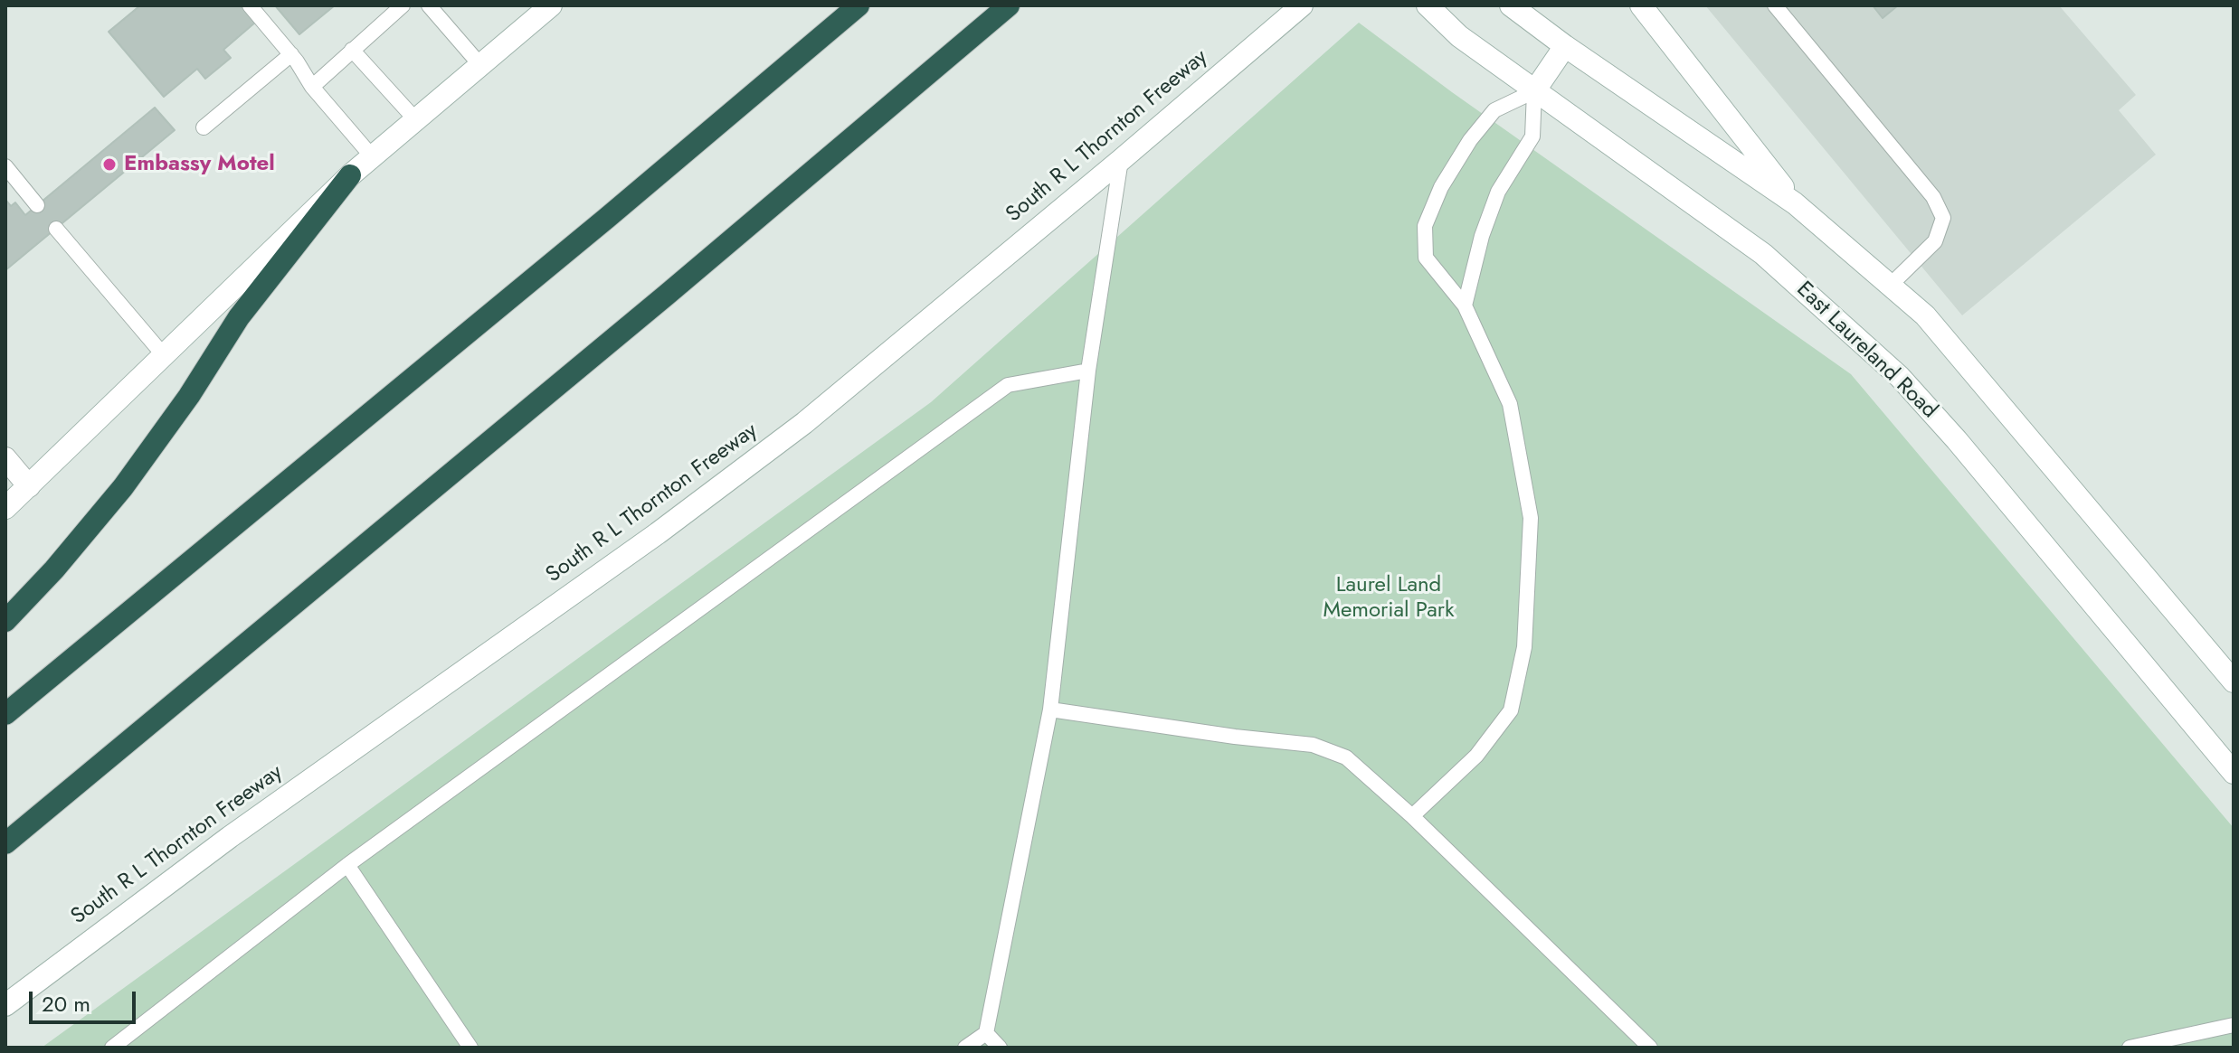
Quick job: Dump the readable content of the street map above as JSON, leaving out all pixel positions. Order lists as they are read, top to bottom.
{
  "streets": {
    "main road": ["South R L Thornton Freeway", "East Laureland Road"]
  },
  "parks": ["Laurel Land Memorial Park"],
  "places": ["Embassy Motel"],
  "scale_bar": "20 m"
}
